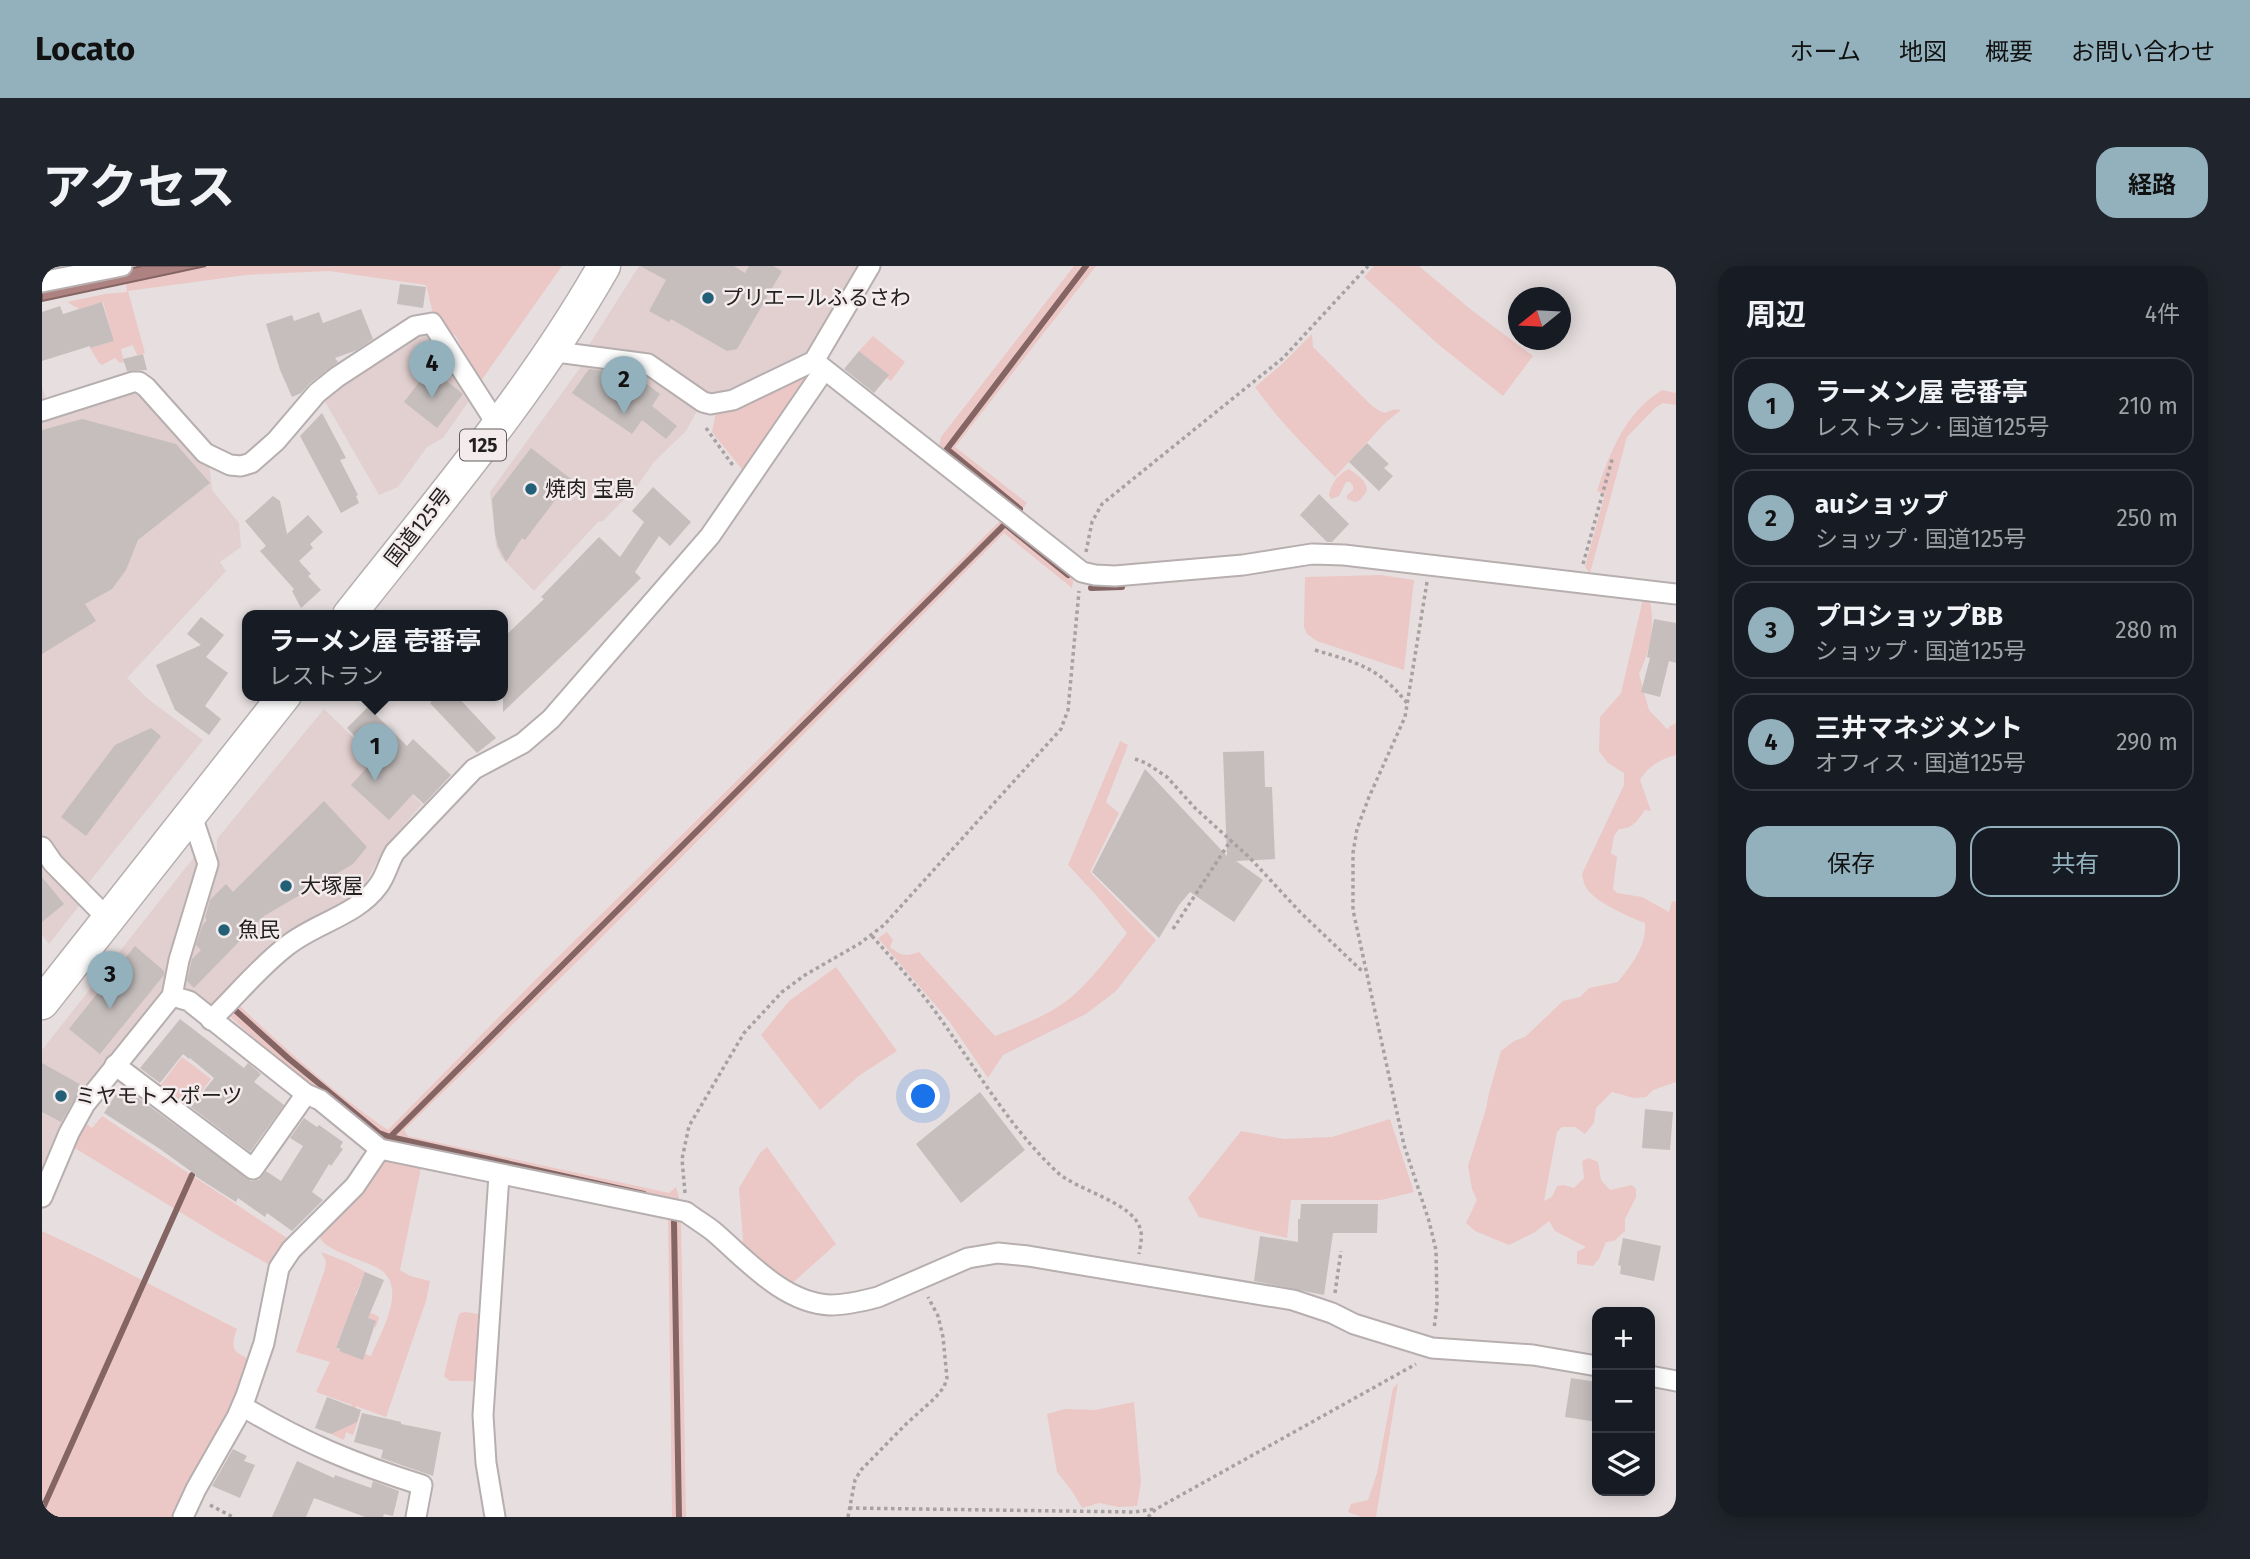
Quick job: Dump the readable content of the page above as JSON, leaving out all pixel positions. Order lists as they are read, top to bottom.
{
  "streets": {
    "highway": ["125", "国道125号"]
  },
  "places": [
    "プリエールふるさわ",
    "焼肉 宝島",
    "大塚屋",
    "魚民",
    "ミヤモトスポーツ"
  ],
  "north": "left",
  "page": {
    "header": "Locato",
    "nav": [
      "ホーム",
      "地図",
      "概要",
      "お問い合わせ"
    ],
    "title": "アクセス",
    "buttons": [
      "経路",
      ["保存", "共有"]
    ],
    "heading": ["周辺", "4件"],
    "pins": [
      "4",
      "2",
      "1",
      "3"
    ],
    "list": [
      {
        "mark": "1",
        "name": "ラーメン屋 壱番亭",
        "note": "レストラン · 国道125号",
        "value": "210 m"
      },
      {
        "mark": "2",
        "name": "auショップ",
        "note": "ショップ · 国道125号",
        "value": "250 m"
      },
      {
        "mark": "3",
        "name": "プロショップBB",
        "note": "ショップ · 国道125号",
        "value": "280 m"
      },
      {
        "mark": "4",
        "name": "三井マネジメント",
        "note": "オフィス · 国道125号",
        "value": "290 m"
      }
    ],
    "popup": ["ラーメン屋 壱番亭", "レストラン"],
    "map_buttons": ["+", "−"]
  }
}
